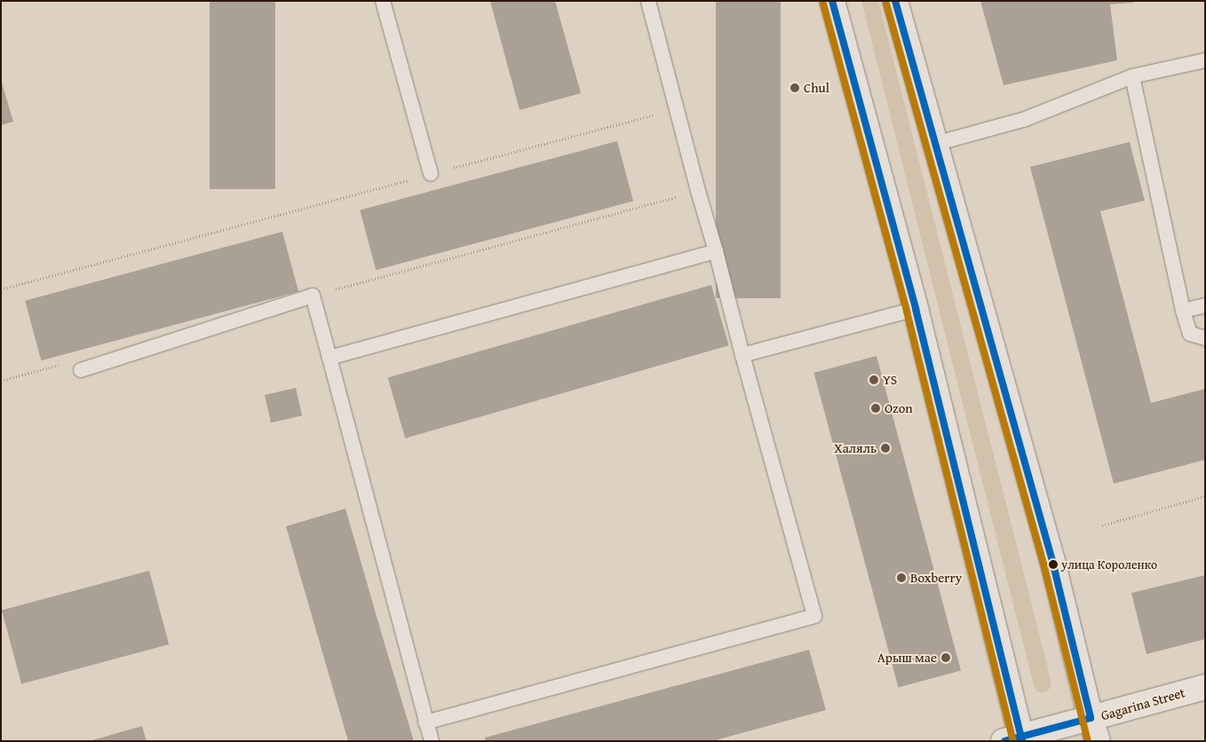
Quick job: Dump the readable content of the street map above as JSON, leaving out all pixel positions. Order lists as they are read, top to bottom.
{
  "streets": {
    "street": ["Gagarina Street"]
  },
  "places": [
    "Chul",
    "YS",
    "Ozon",
    "Халяль",
    "улица Короленко",
    "Boxberry",
    "Арыш мае"
  ]
}
